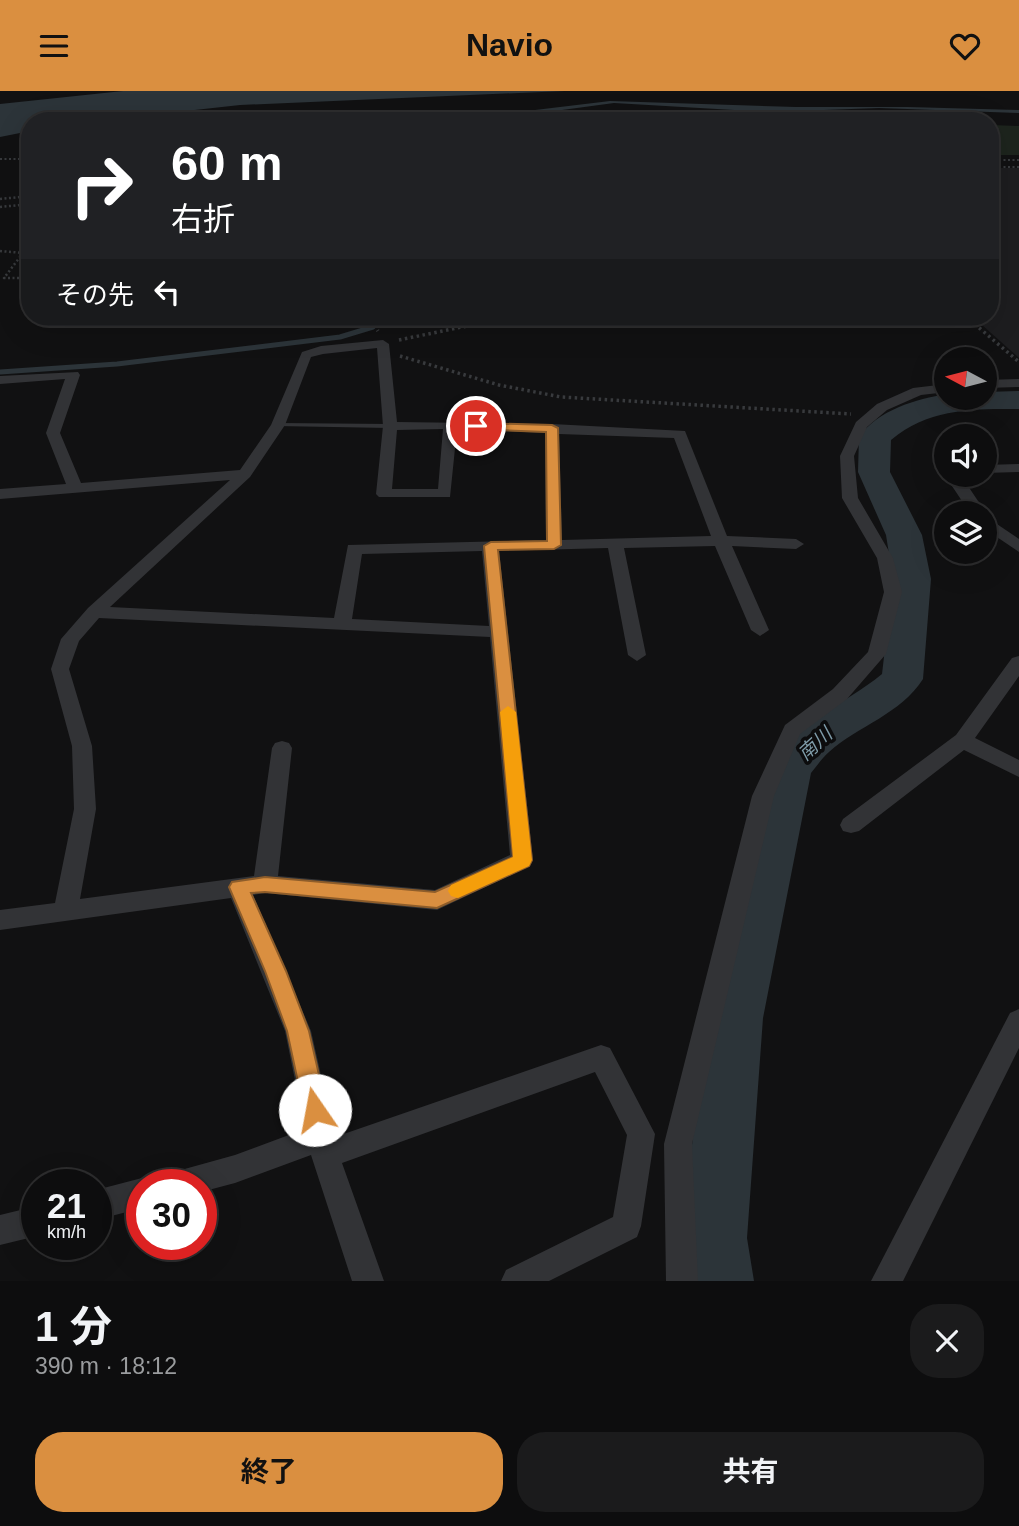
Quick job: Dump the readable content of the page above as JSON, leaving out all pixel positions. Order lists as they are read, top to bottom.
{
  "water": ["南川"],
  "north": "left",
  "page": {
    "header": "Navio",
    "turn": ["60 m", "右折"],
    "then": "その先",
    "speed": "21 km/h",
    "limit": "30",
    "heading": ["1 分", "390 m · 18:12"],
    "buttons": ["終了", "共有"]
  }
}
